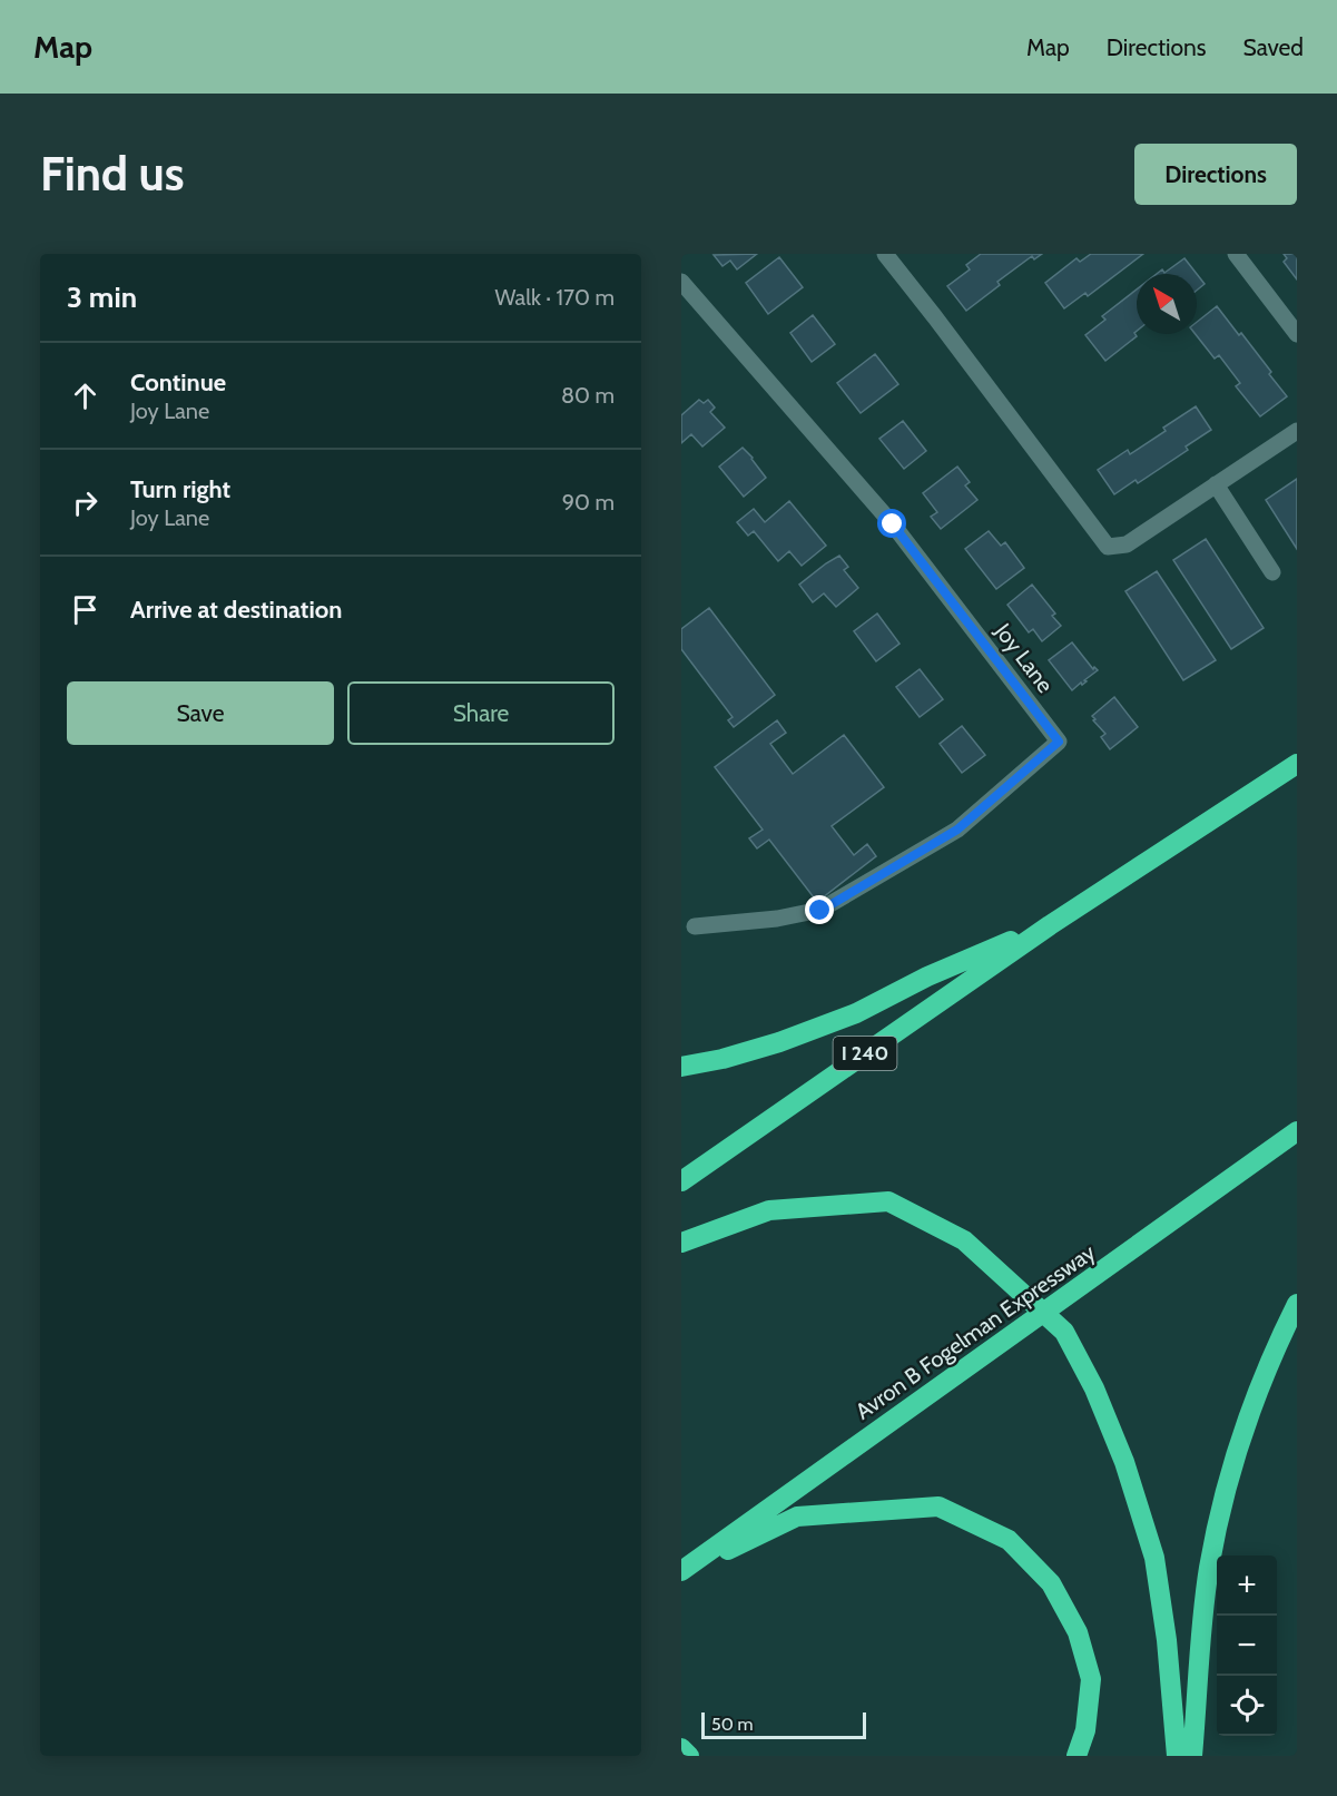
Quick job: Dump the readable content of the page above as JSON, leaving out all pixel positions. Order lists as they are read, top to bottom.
{
  "streets": {
    "highway": ["I 240", "Avron B Fogelman Expressway"],
    "street": ["Joy Lane"]
  },
  "scale_bar": "50 m",
  "north": "top left",
  "page": {
    "header": "Map",
    "nav": ["Map", "Directions", "Saved"],
    "buttons": [
      "Directions",
      ["Save", "Share"]
    ],
    "title": "Find us",
    "heading": ["3 min", "Walk · 170 m"],
    "list": [
      ["Continue", "Joy Lane", "80 m"],
      ["Turn right", "Joy Lane", "90 m"],
      "Arrive at destination"
    ],
    "map_buttons": ["+", "−"],
    "scale": "50 m"
  }
}
